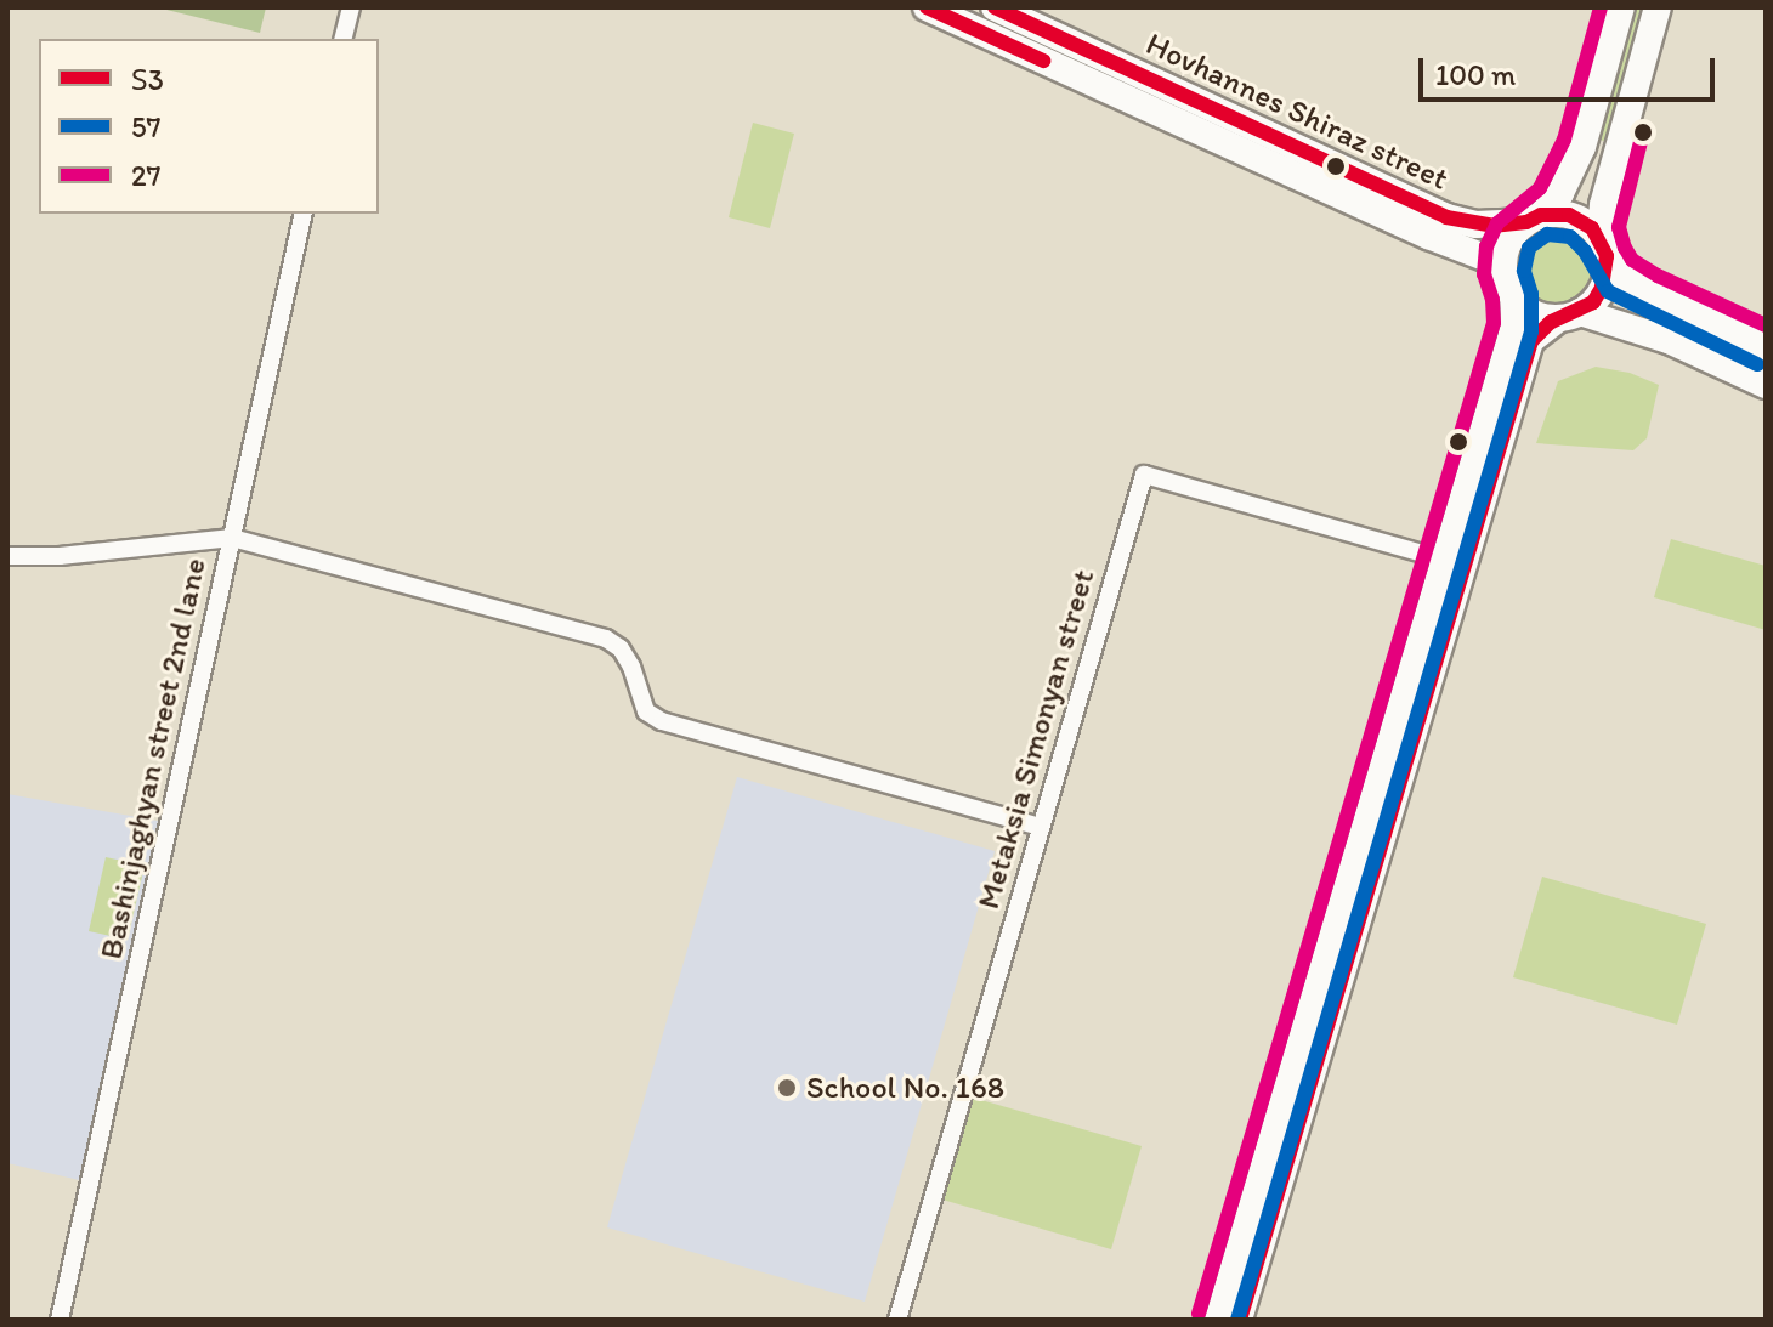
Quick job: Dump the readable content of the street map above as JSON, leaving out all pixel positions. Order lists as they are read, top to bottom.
{
  "streets": {
    "main road": ["Hovhannes Shiraz street"],
    "street": ["Metaksia Simonyan street", "Bashinjaghyan street 2nd lane"]
  },
  "places": ["School No. 168"],
  "lines": ["transit line Տ3", "transit line 27", "transit line 57"],
  "legend": ["Տ3", "57", "27"],
  "scale_bar": "100 m"
}
